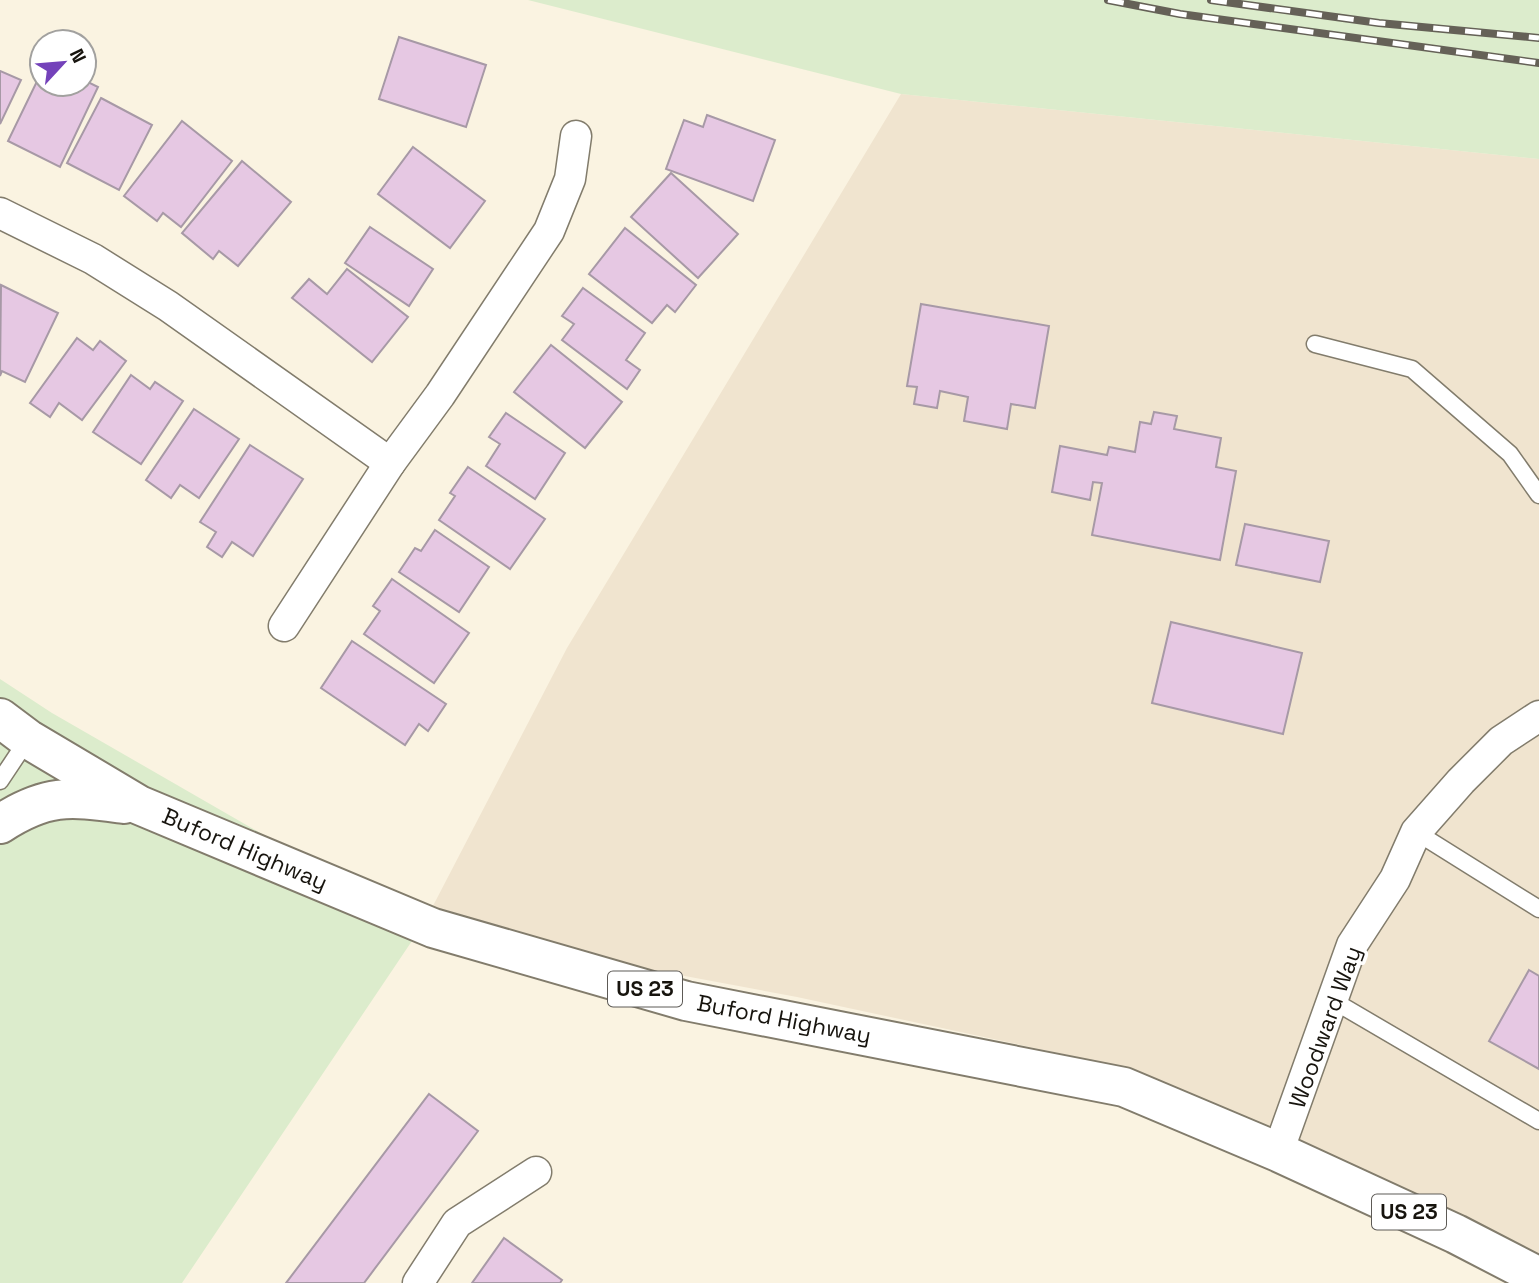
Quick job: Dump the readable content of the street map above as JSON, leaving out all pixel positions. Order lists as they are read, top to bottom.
{
  "streets": {
    "main road": ["Buford Highway", "US 23"],
    "street": ["Woodward Way"]
  },
  "crossings": [
    ["Buford Highway", "Woodward Way"]
  ],
  "north": "top right"
}
